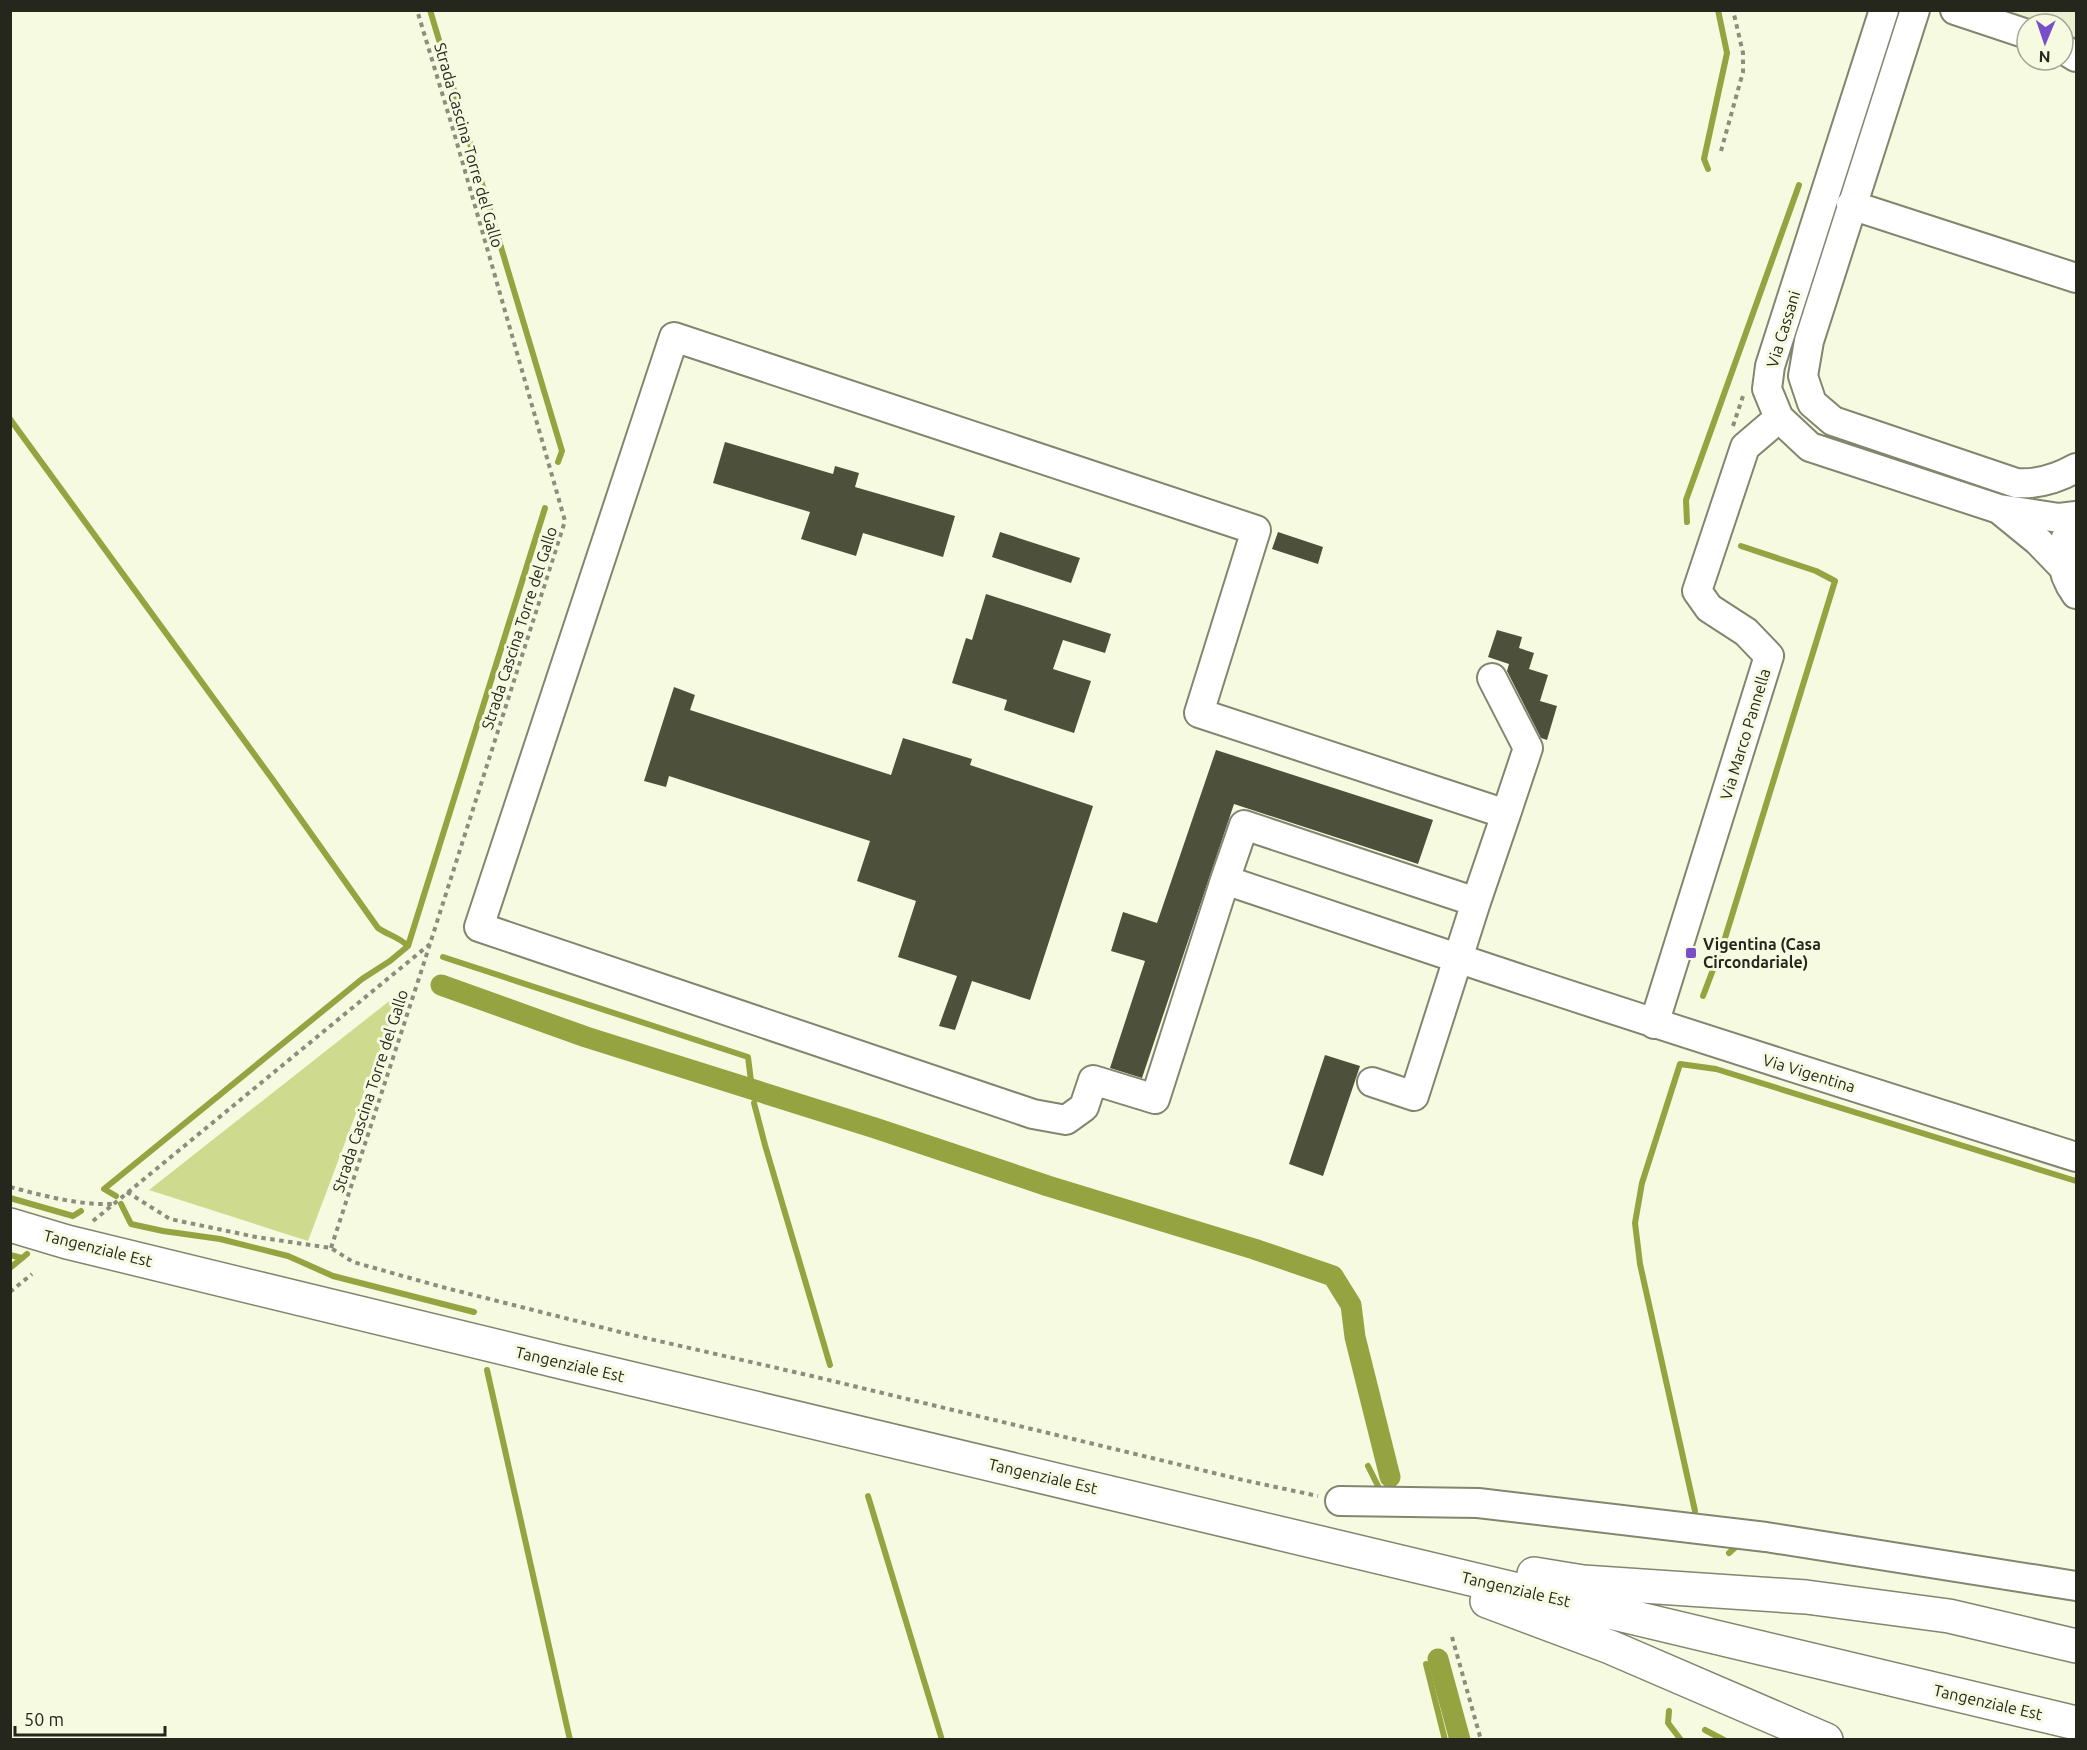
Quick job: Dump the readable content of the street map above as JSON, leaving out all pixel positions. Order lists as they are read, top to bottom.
{
  "streets": {
    "highway": ["Tangenziale Est"],
    "street": ["Via Cassani", "Via Marco Pannella", "Via Vigentina"],
    "path": ["Strada Cascina Torre del Gallo"]
  },
  "crossings": [
    ["Via Cassani", "Via Marco Pannella"],
    ["Via Marco Pannella", "Via Vigentina"]
  ],
  "places": {
    "transit": ["Vigentina (Casa Circondariale)"]
  },
  "scale_bar": "50 m",
  "north": "bottom"
}
